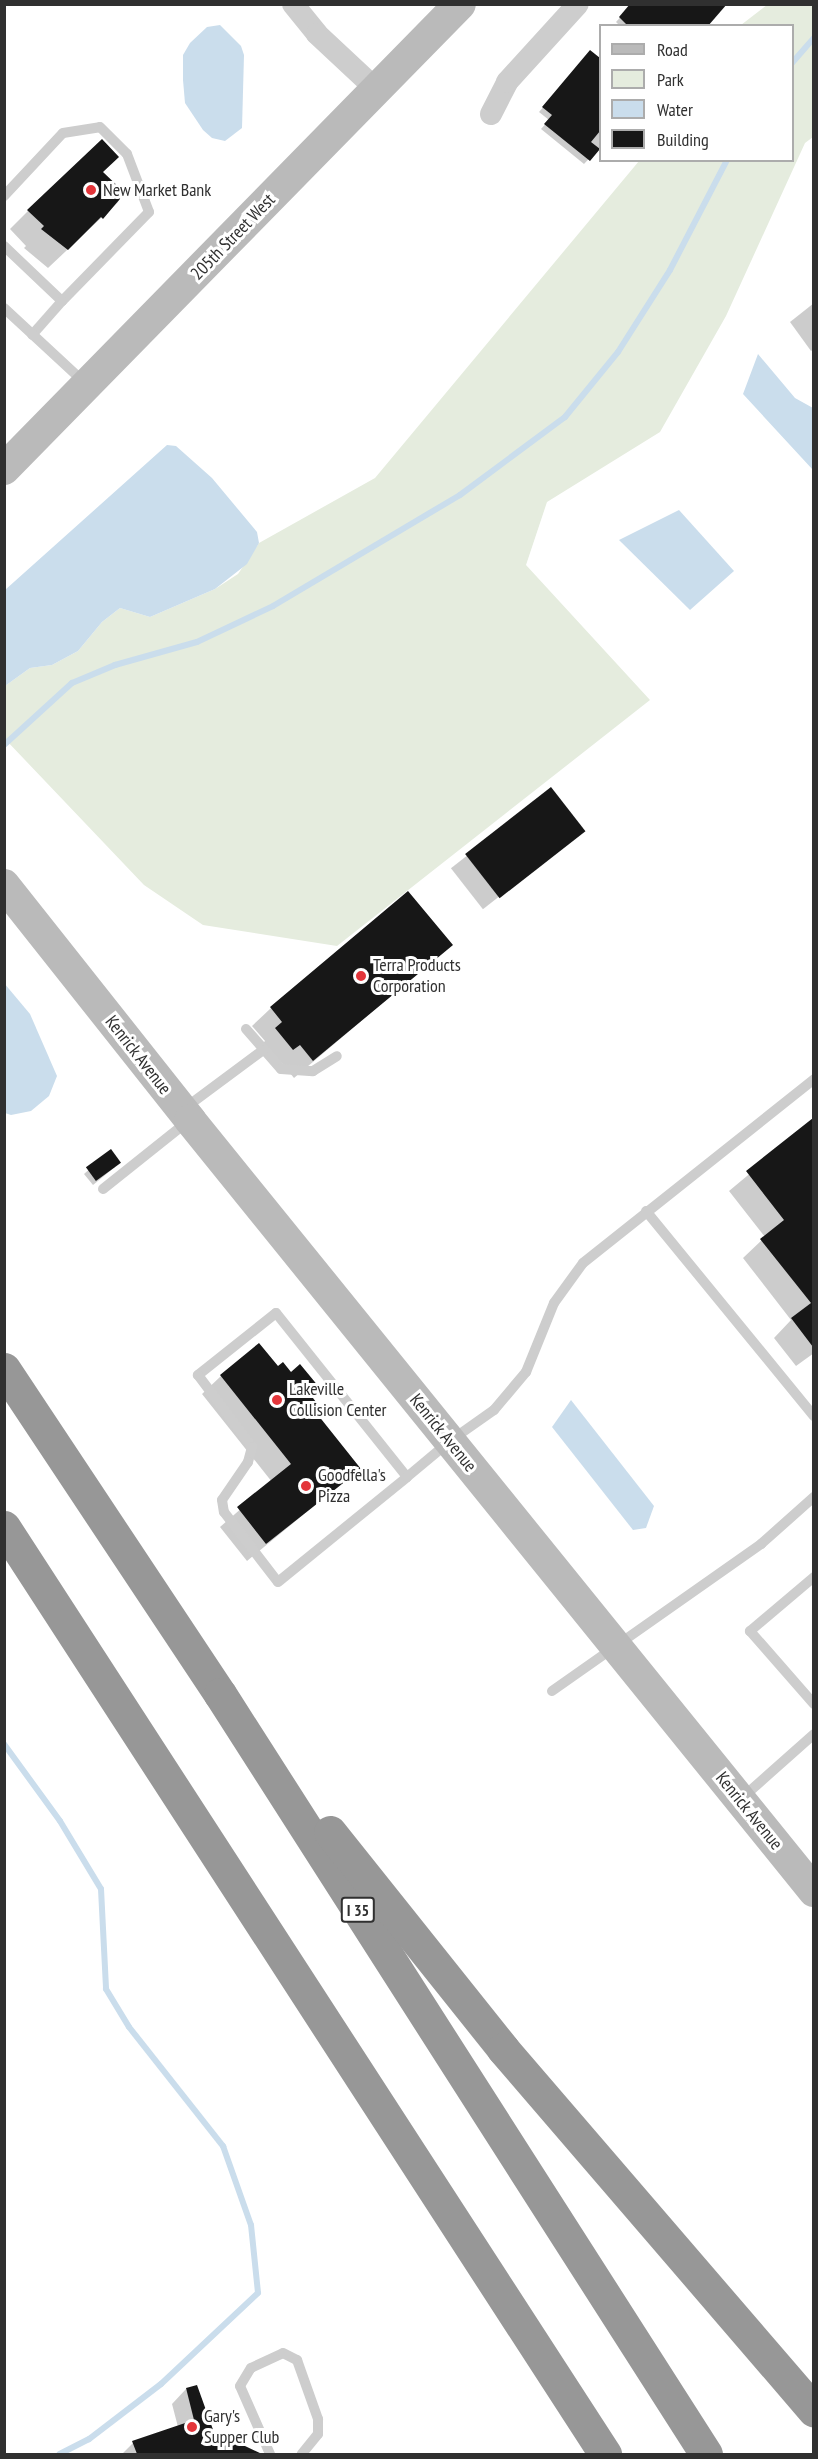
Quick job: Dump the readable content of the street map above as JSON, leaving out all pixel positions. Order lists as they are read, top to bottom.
{
  "streets": {
    "highway": ["I 35"],
    "street": ["205th Street West", "Kenrick Avenue"]
  },
  "places": [
    "New Market Bank",
    "Terra Products Corporation",
    "Lakeville Collision Center",
    "Goodfella's Pizza",
    "Gary's Supper Club"
  ],
  "legend": [
    "Road",
    "Park",
    "Water",
    "Building"
  ]
}
